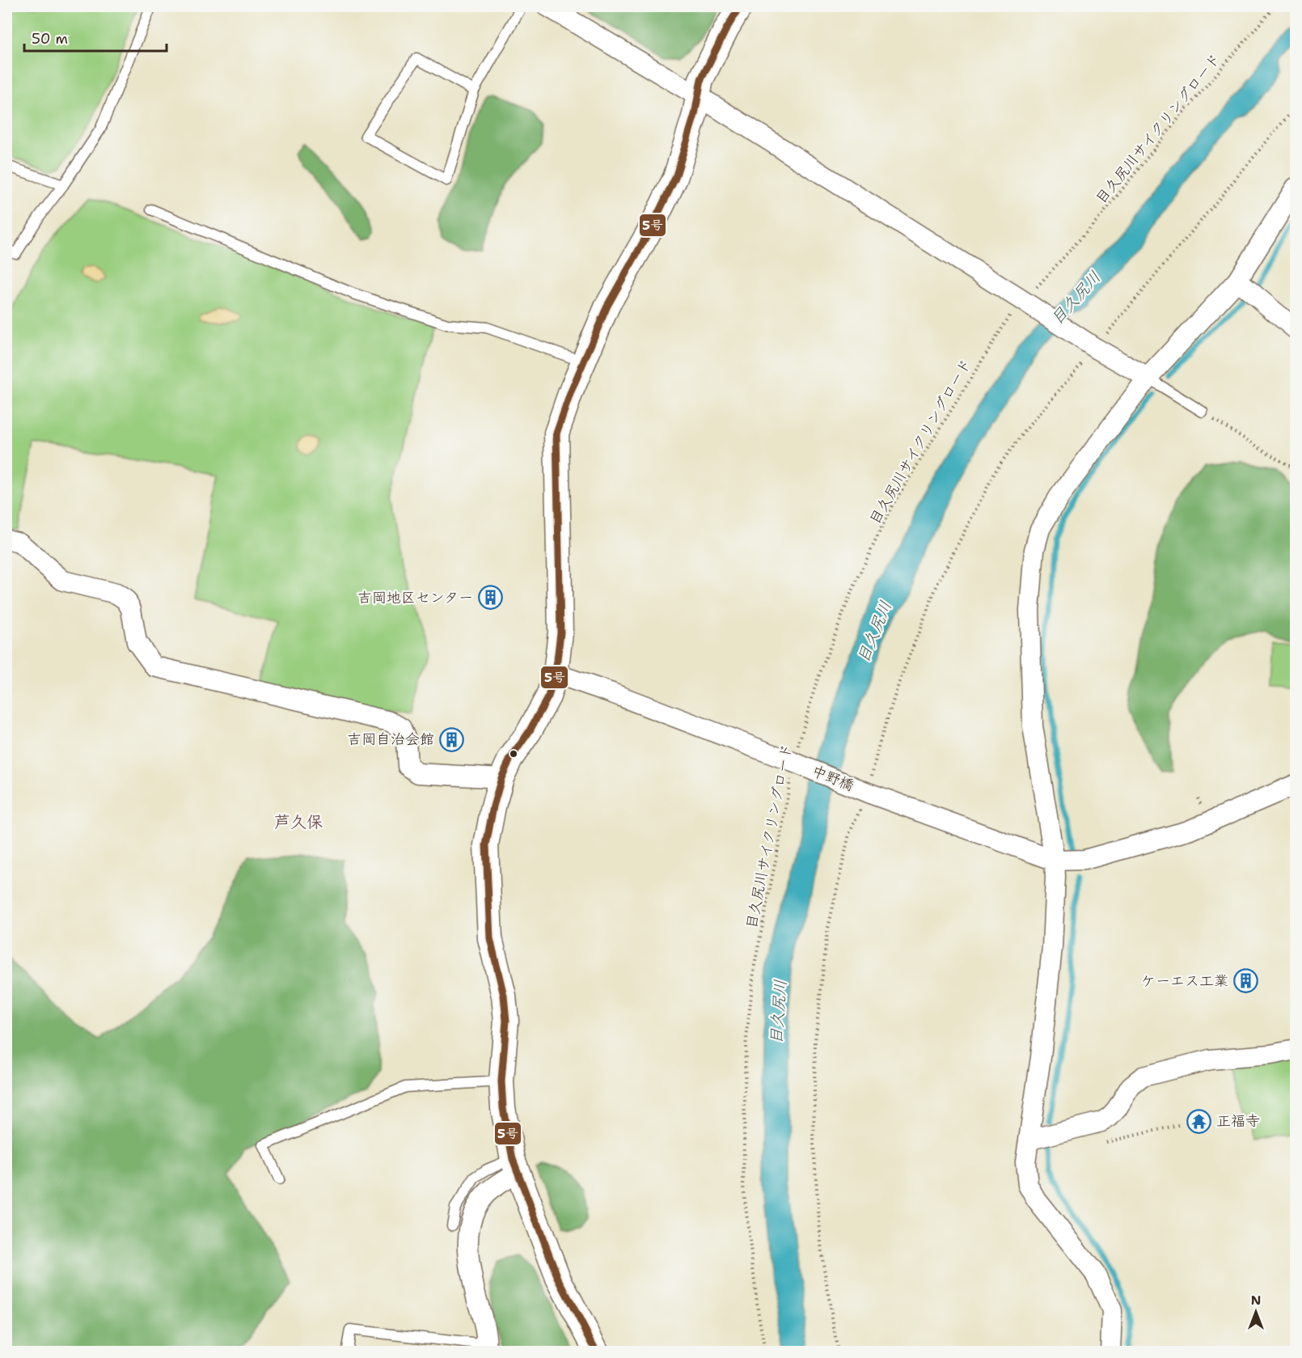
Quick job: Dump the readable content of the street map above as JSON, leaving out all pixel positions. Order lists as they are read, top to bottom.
{
  "streets": {
    "street": ["中野橋"],
    "path": ["目久尻川サイクリングロード"]
  },
  "crossings": [
    ["目久尻川サイクリングロード", "中野橋"]
  ],
  "districts": ["芦久保"],
  "water": ["目久尻川"],
  "places": {
    "building": ["吉岡地区センター", "吉岡自治会館", "ケーエス工業"],
    "temple": ["正福寺"]
  },
  "lines": ["transit line 5号"],
  "scale_bar": "50 m",
  "north": "top"
}
